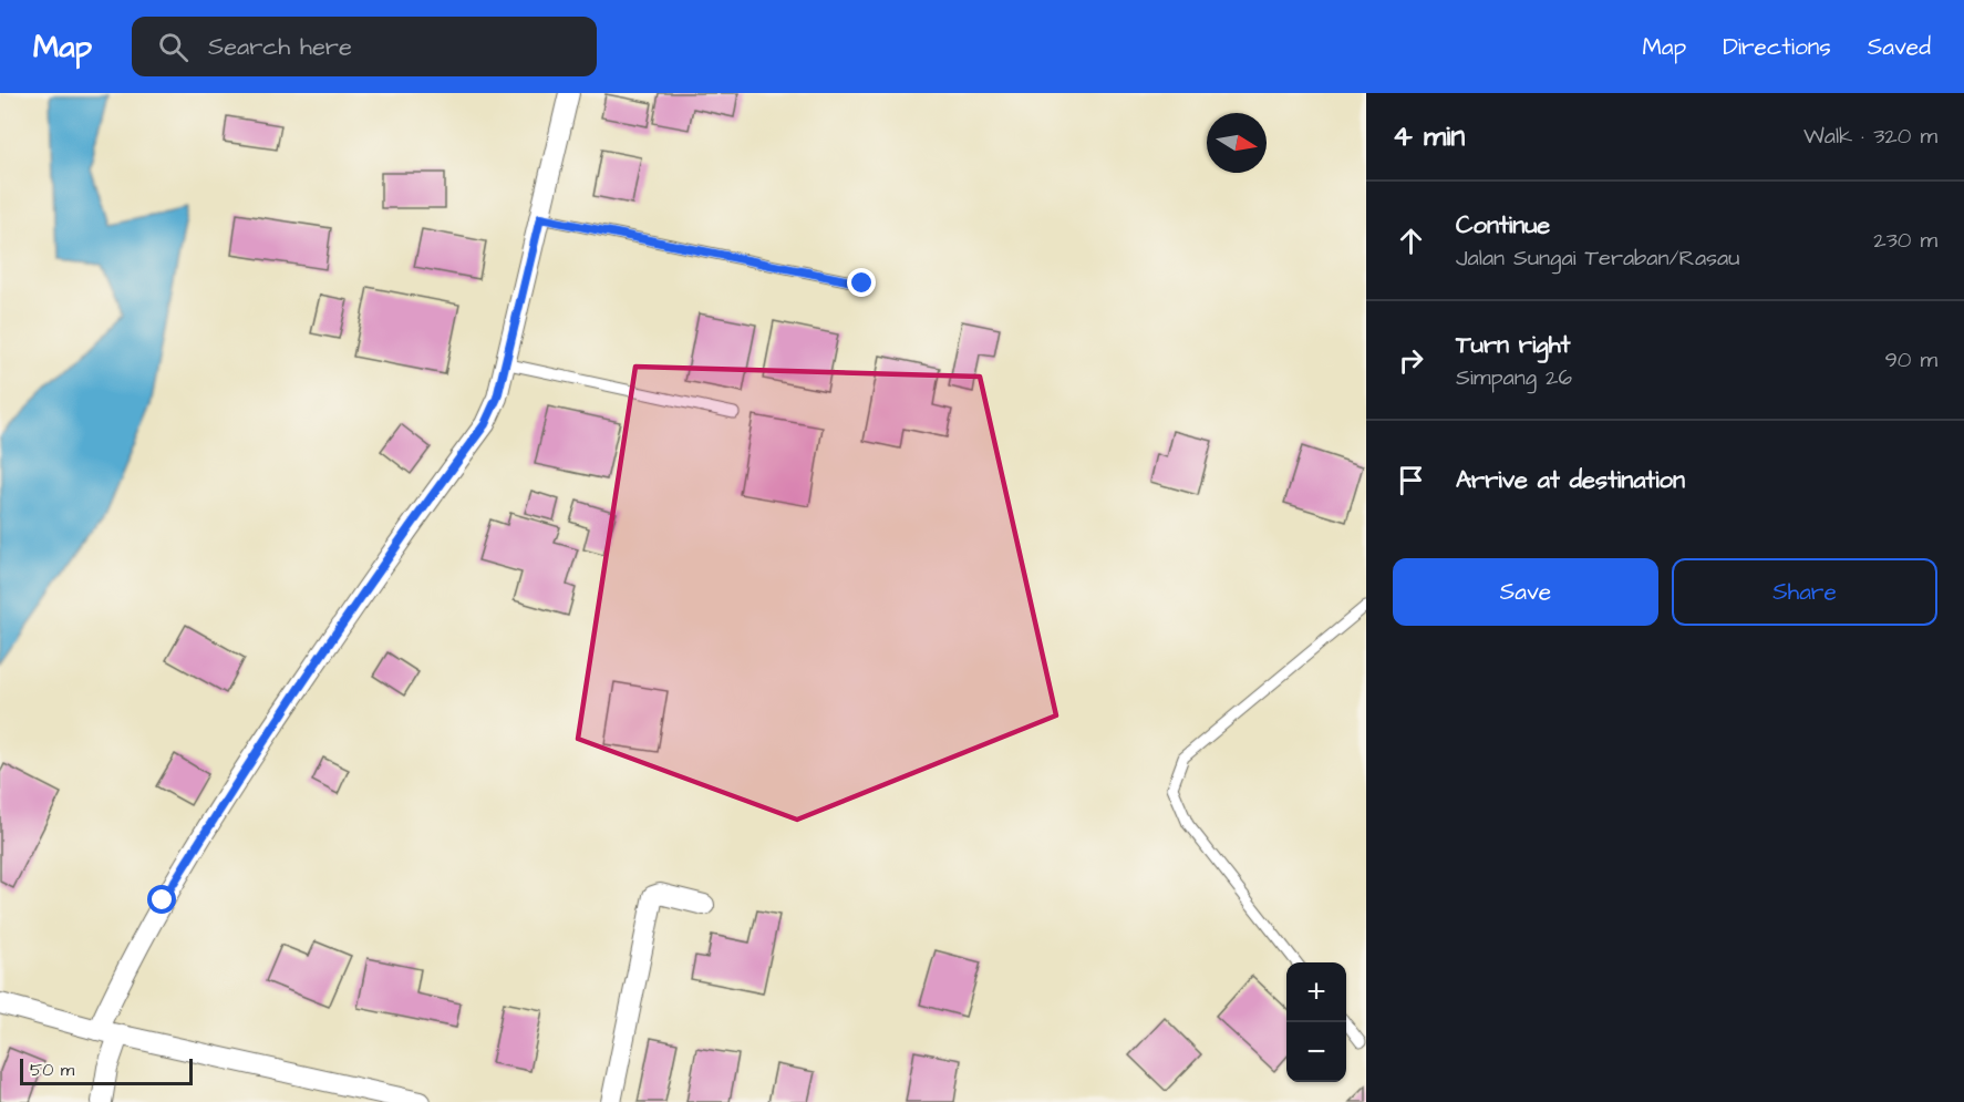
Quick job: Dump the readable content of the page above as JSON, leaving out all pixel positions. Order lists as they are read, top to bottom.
{
  "scale_bar": "50 m",
  "north": "right",
  "page": {
    "header": "Map",
    "search": "Search here",
    "nav": ["Map", "Directions", "Saved"],
    "heading": ["4 min", "Walk · 320 m"],
    "list": [
      ["Continue", "Jalan Sungai Teraban/Rasau", "230 m"],
      ["Turn right", "Simpang 26", "90 m"],
      "Arrive at destination"
    ],
    "buttons": ["Save", "Share"],
    "map_buttons": ["+", "−"],
    "scale": "50 m"
  }
}
